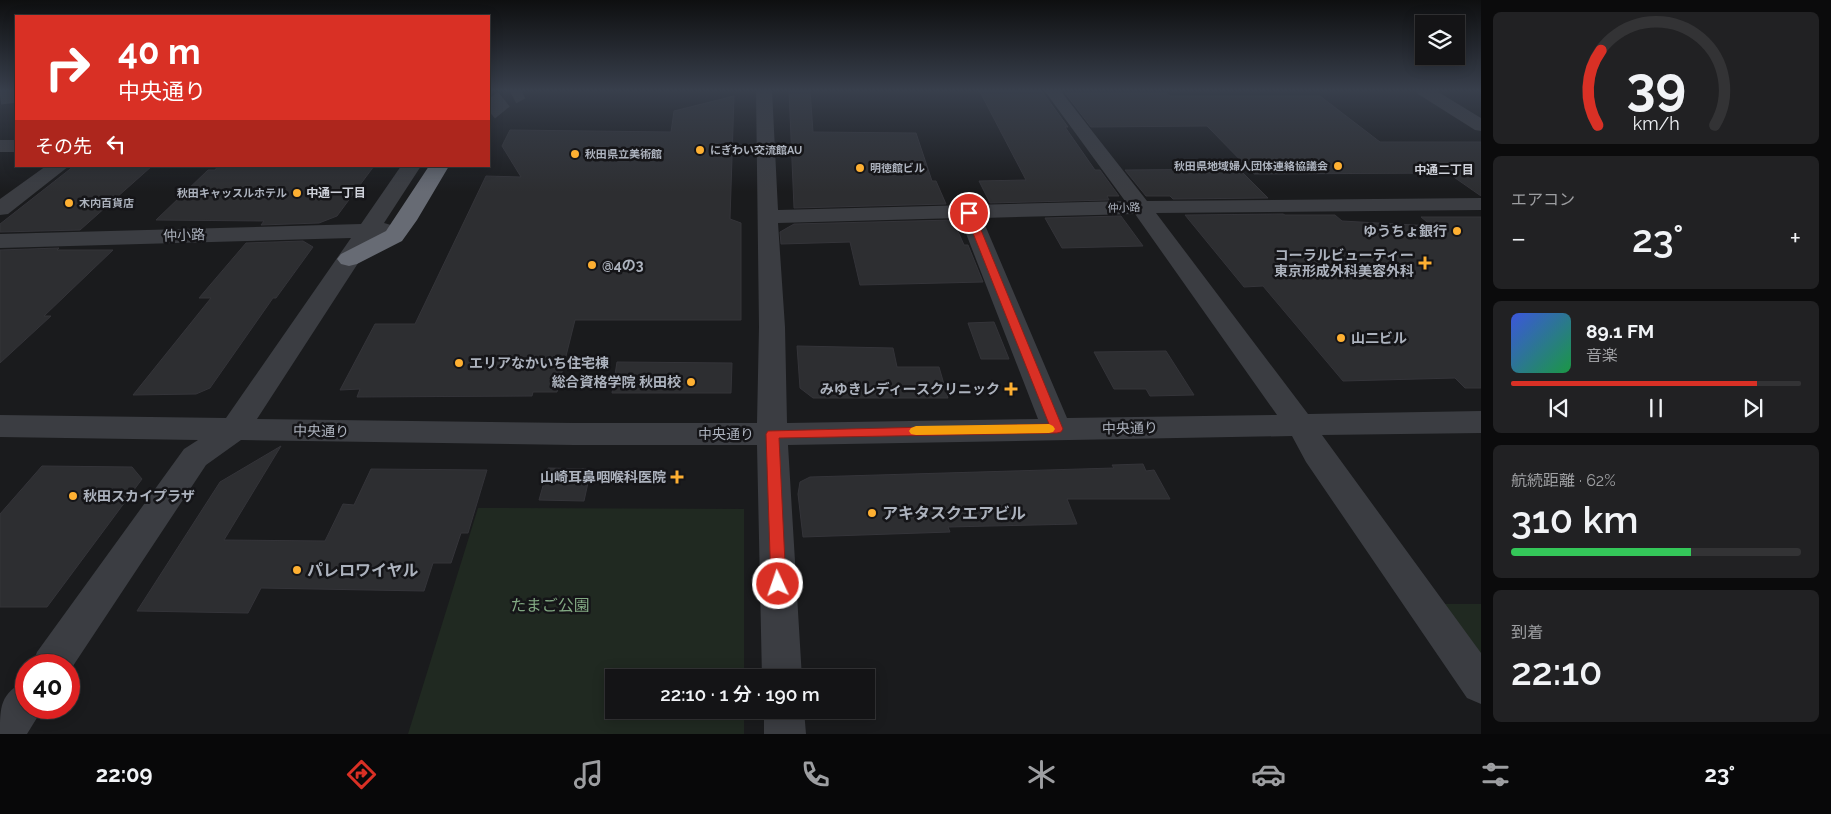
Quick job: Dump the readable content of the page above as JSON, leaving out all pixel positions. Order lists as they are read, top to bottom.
{
  "streets": {
    "street": ["仲小路", "中央通り"]
  },
  "districts": ["中通二丁目", "中通一丁目"],
  "parks": ["たまご公園"],
  "places": {
    "other": [
      "にぎわい交流館AU",
      "秋田県立美術館",
      "秋田県地域婦人団体連絡協議会",
      "明徳館ビル",
      "秋田キャッスルホテル",
      "木内百貨店",
      "ゆうちょ銀行",
      "@4の3",
      "山二ビル",
      "エリアなかいち住宅棟",
      "総合資格学院 秋田校",
      "秋田スカイプラザ",
      "アキタスクエアビル",
      "パレロワイヤル"
    ],
    "health": ["コーラルビューティー 東京形成外科美容外科", "みゆきレディースクリニック", "山崎耳鼻咽喉科医院"]
  },
  "page": {
    "turn": ["40 m", "中央通り"],
    "then": "その先",
    "tile": [
      "エアコン",
      ["航続距離 · 62%", "310 km"],
      ["到着", "22:10"]
    ],
    "heat": ["−", "23°", "+"],
    "song": ["89.1 FM", "音楽"],
    "limit": "40",
    "trip": "22:10 · 1 分 · 190 m",
    "tabs": ["22:09", "23°"],
    "gauge": ["39", "km/h"]
  }
}
